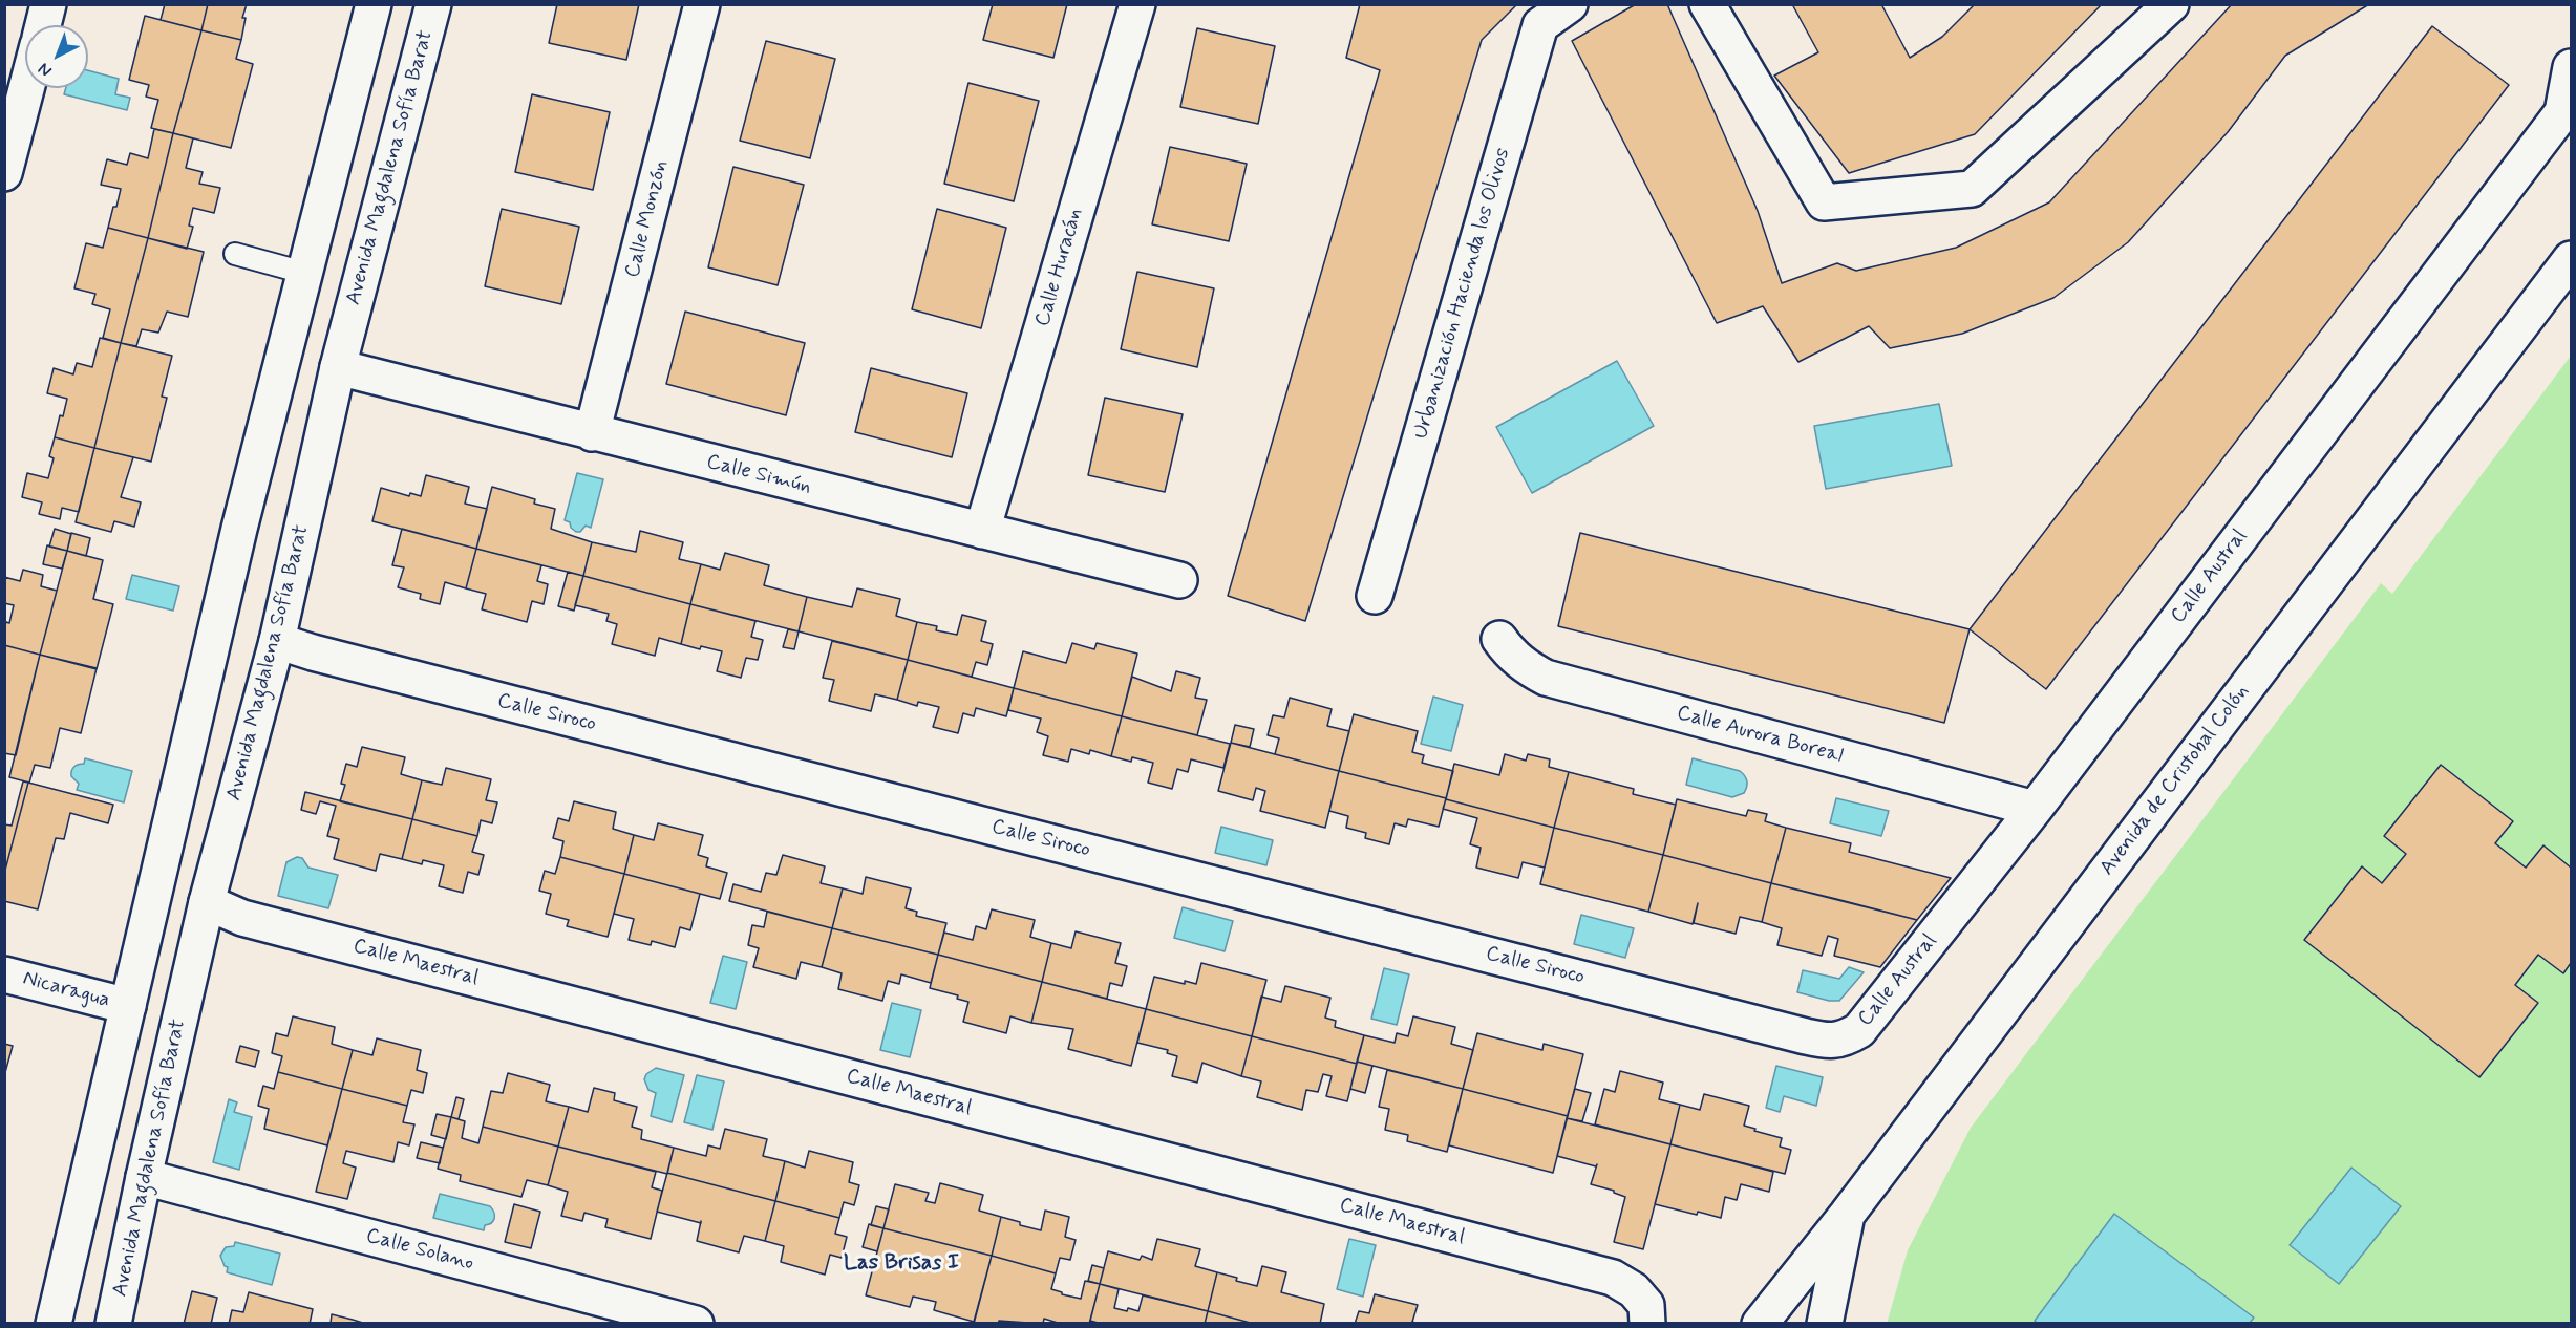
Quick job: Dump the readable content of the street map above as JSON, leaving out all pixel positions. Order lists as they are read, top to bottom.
{
  "streets": {
    "street": [
      "Avenida Magdalena Sofía Barat",
      "Calle Monzón",
      "Calle Huracán",
      "Urbanización Hacienda los Olivos",
      "Calle Simún",
      "Calle Austral",
      "Calle Siroco",
      "Calle Aurora Boreal",
      "Avenida de Cristobal Colón",
      "Calle Maestral",
      "Nicaragua",
      "Calle Solano"
    ]
  },
  "crossings": [
    ["Avenida Magdalena Sofía Barat", "Calle Simún"],
    ["Avenida Magdalena Sofía Barat", "Calle Siroco"],
    ["Avenida Magdalena Sofía Barat", "Calle Maestral"],
    ["Avenida Magdalena Sofía Barat", "Calle Solano"],
    ["Calle Monzón", "Calle Simún"],
    ["Calle Huracán", "Calle Simún"],
    ["Calle Austral", "Calle Siroco"],
    ["Calle Austral", "Calle Aurora Boreal"]
  ],
  "districts": ["Las Brisas I"],
  "north": "bottom left"
}
